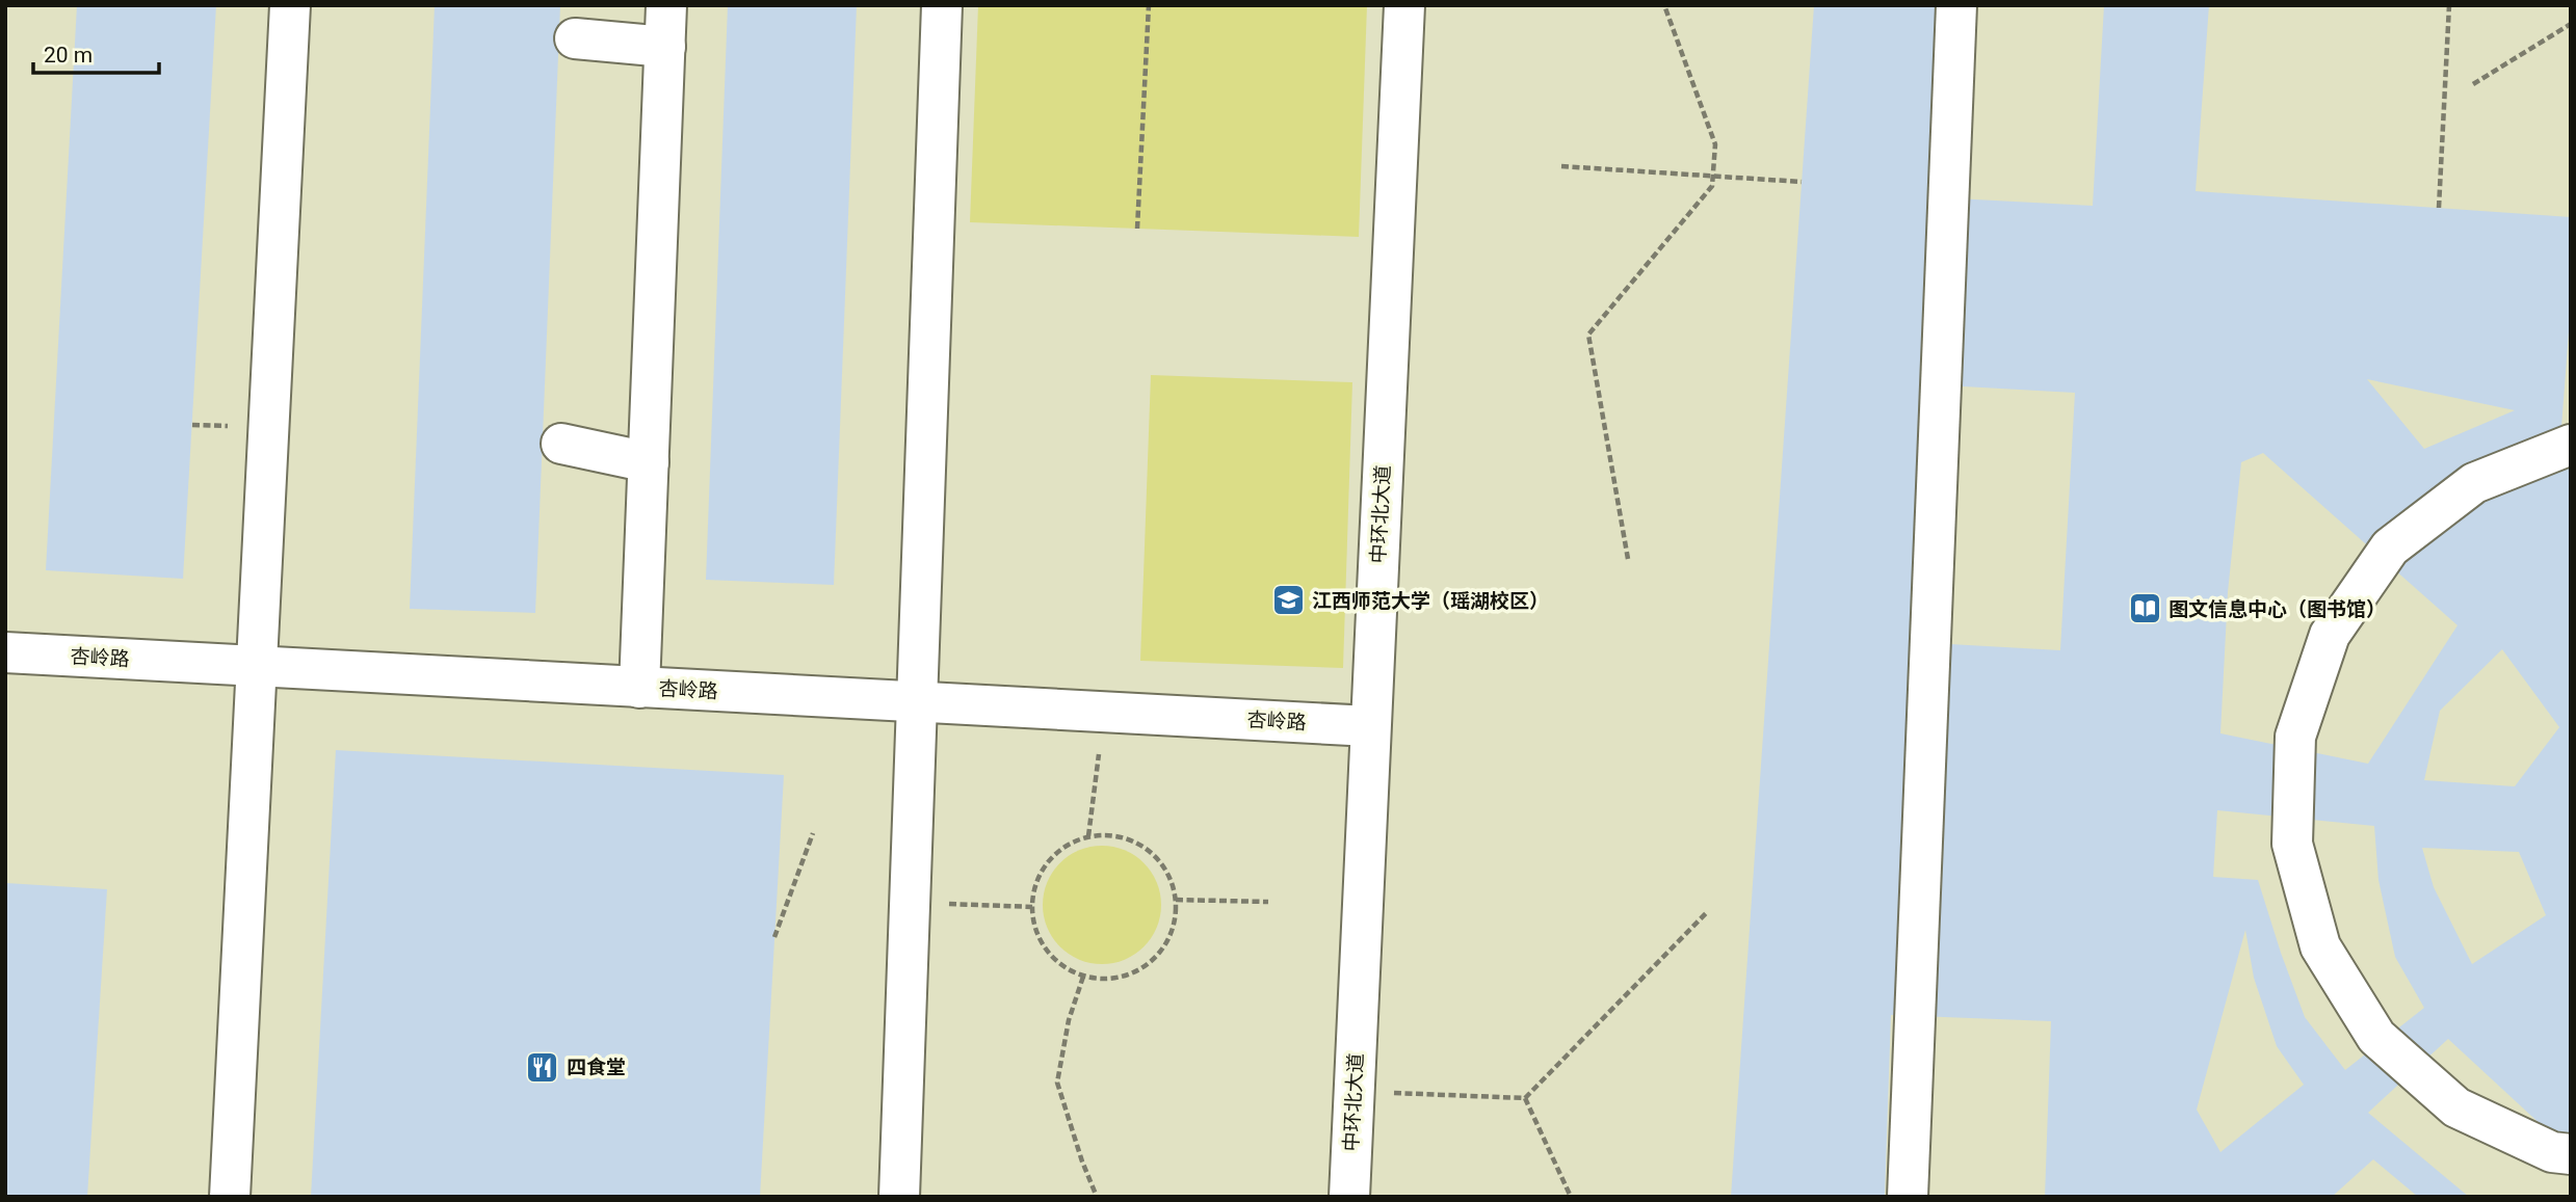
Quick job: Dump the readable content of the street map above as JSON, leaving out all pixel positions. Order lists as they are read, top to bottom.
{
  "streets": {
    "street": ["中环北大道", "杏岭路"]
  },
  "crossings": [
    ["中环北大道", "杏岭路"]
  ],
  "places": {
    "school or university": ["江西师范大学（瑶湖校区）"],
    "library": ["图文信息中心（图书馆）"],
    "restaurant": ["四食堂"]
  },
  "scale_bar": "20 m"
}
